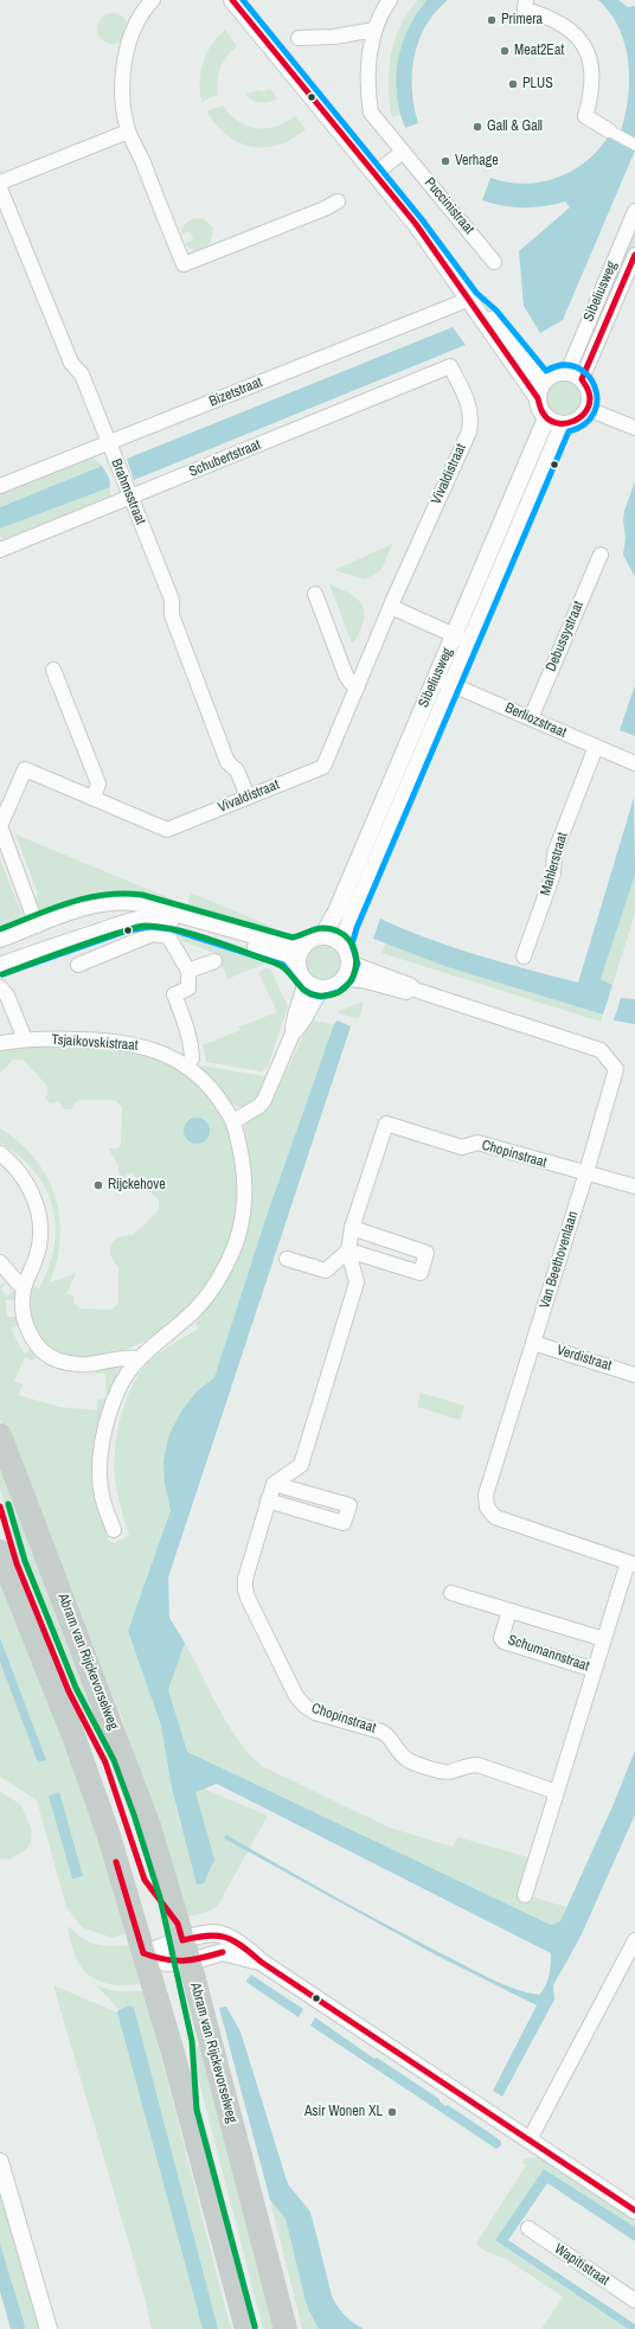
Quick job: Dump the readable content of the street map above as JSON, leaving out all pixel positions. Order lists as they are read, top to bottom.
{
  "streets": {
    "highway": ["Abram van Rijckevorselweg"],
    "street": [
      "Puccinistraat",
      "Sibeliusweg",
      "Bizetstraat",
      "Schubertstraat",
      "Vivaldistraat",
      "Brahmsstraat",
      "Debussystraat",
      "Berliozstraat",
      "Mahlerstraat",
      "Tsjaikovskistraat",
      "Chopinstraat",
      "Van Beethovenlaan",
      "Verdistraat",
      "Schumannstraat",
      "Wapitistraat"
    ]
  },
  "crossings": [
    ["Sibeliusweg", "Berliozstraat"],
    ["Sibeliusweg", "Van Beethovenlaan"],
    ["Bizetstraat", "Brahmsstraat"],
    ["Schubertstraat", "Vivaldistraat"],
    ["Schubertstraat", "Brahmsstraat"],
    ["Vivaldistraat", "Brahmsstraat"],
    ["Debussystraat", "Berliozstraat"],
    ["Berliozstraat", "Mahlerstraat"],
    ["Chopinstraat", "Van Beethovenlaan"],
    ["Van Beethovenlaan", "Verdistraat"]
  ],
  "places": [
    "Primera",
    "Meat2Eat",
    "PLUS",
    "Gall & Gall",
    "Verhage",
    "Rijckehove",
    "Asir Wonen XL"
  ]
}
